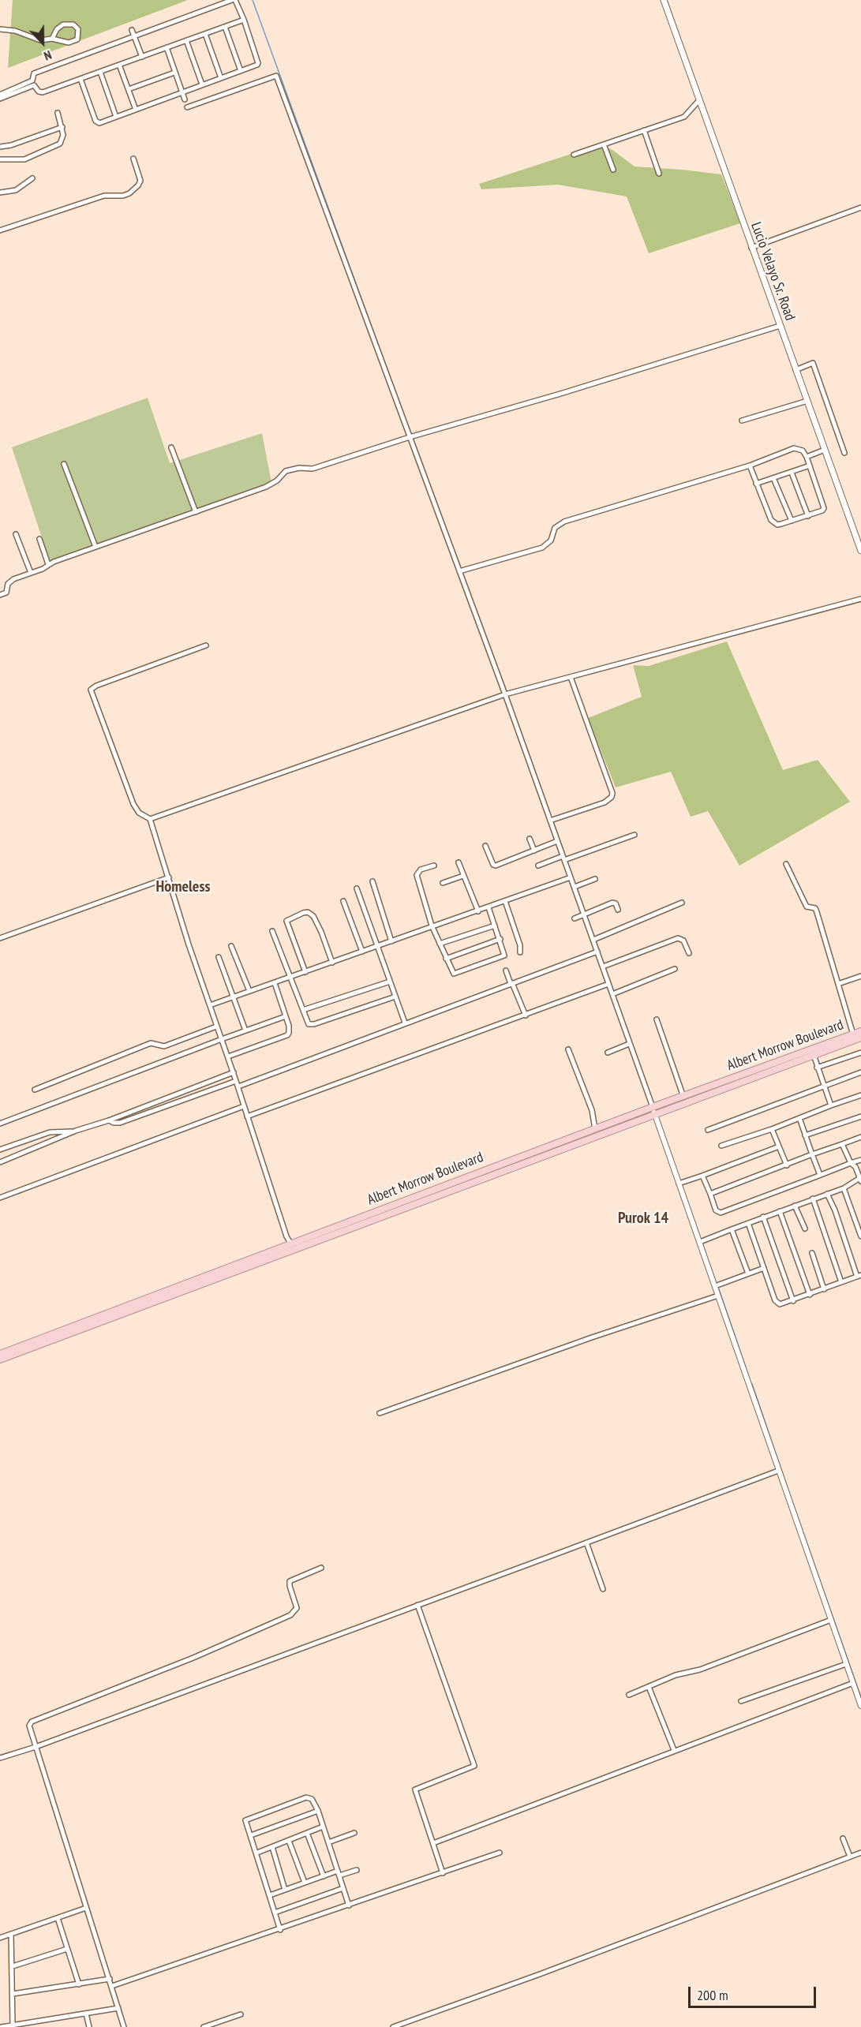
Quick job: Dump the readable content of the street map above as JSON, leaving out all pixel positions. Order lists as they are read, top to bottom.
{
  "streets": {
    "highway": ["Albert Morrow Boulevard"],
    "main road": ["Lucio Velayo Sr. Road"]
  },
  "districts": ["Homeless", "Purok 14"],
  "scale_bar": "200 m",
  "north": "bottom"
}
